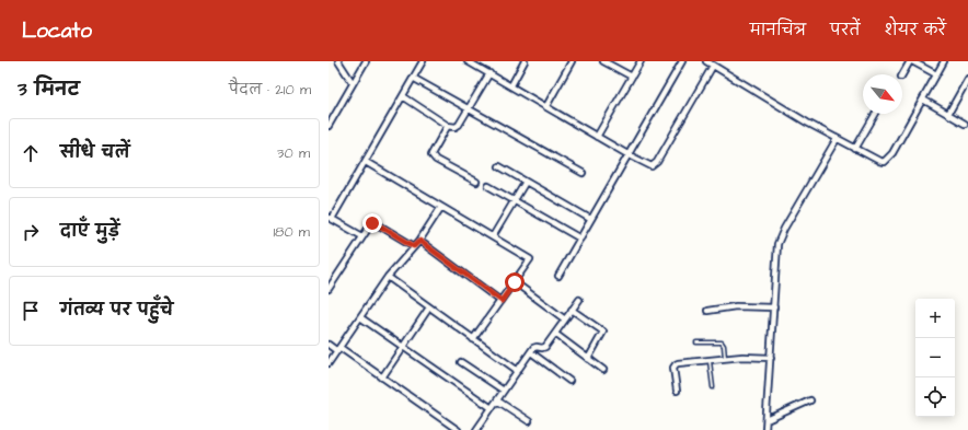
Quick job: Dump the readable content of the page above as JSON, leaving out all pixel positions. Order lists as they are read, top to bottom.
{
  "north": "bottom right",
  "page": {
    "header": "Locato",
    "nav": ["मानचित्र", "परतें", "शेयर करें"],
    "heading": ["3 मिनट", "पैदल · 210 m"],
    "list": [
      ["सीधे चलें", "30 m"],
      ["दाएँ मुड़ें", "180 m"],
      "गंतव्य पर पहुँचे"
    ],
    "map_buttons": ["+", "−"]
  }
}
